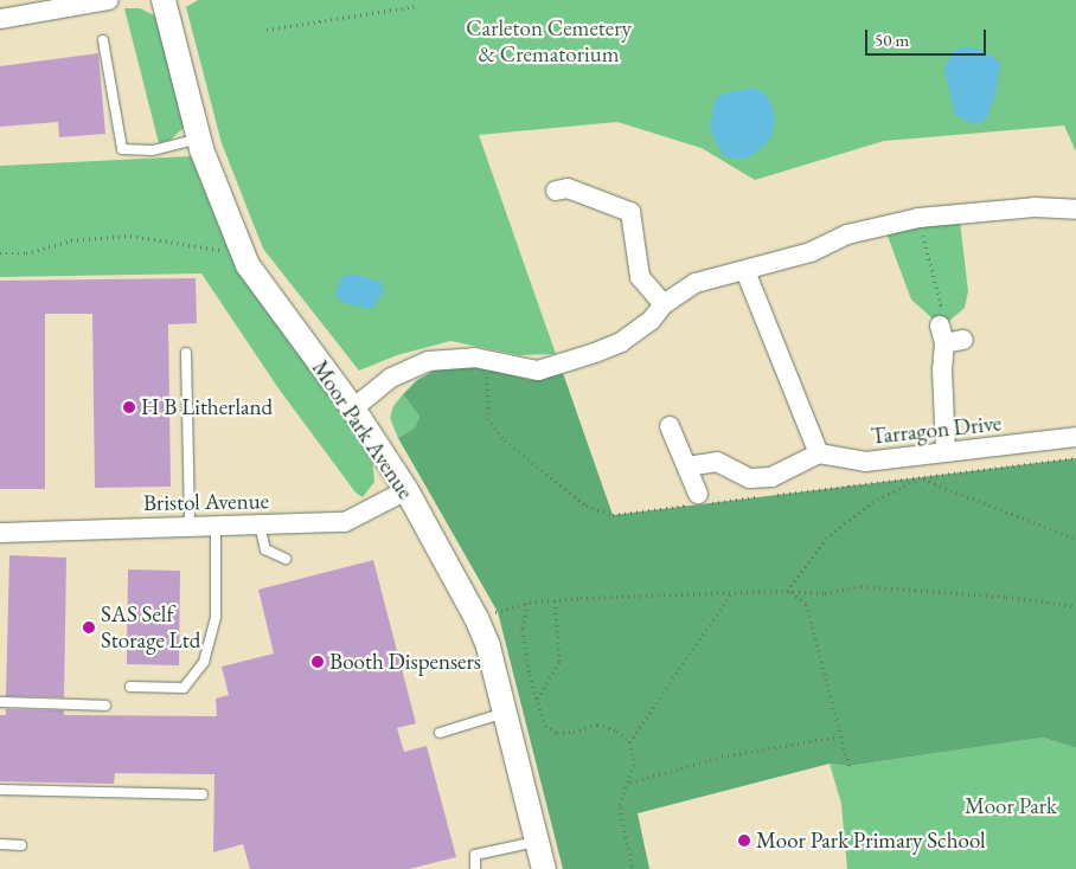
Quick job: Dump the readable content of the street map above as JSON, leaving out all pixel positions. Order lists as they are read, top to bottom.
{
  "streets": {
    "street": ["Moor Park Avenue", "Tarragon Drive", "Bristol Avenue"]
  },
  "crossings": [
    ["Moor Park Avenue", "Bristol Avenue"]
  ],
  "parks": ["Carleton Cemetery & Crematorium", "Moor Park"],
  "places": [
    "H B Litherland",
    "SAS Self Storage Ltd",
    "Booth Dispensers",
    "Moor Park Primary School"
  ],
  "scale_bar": "50 m"
}
